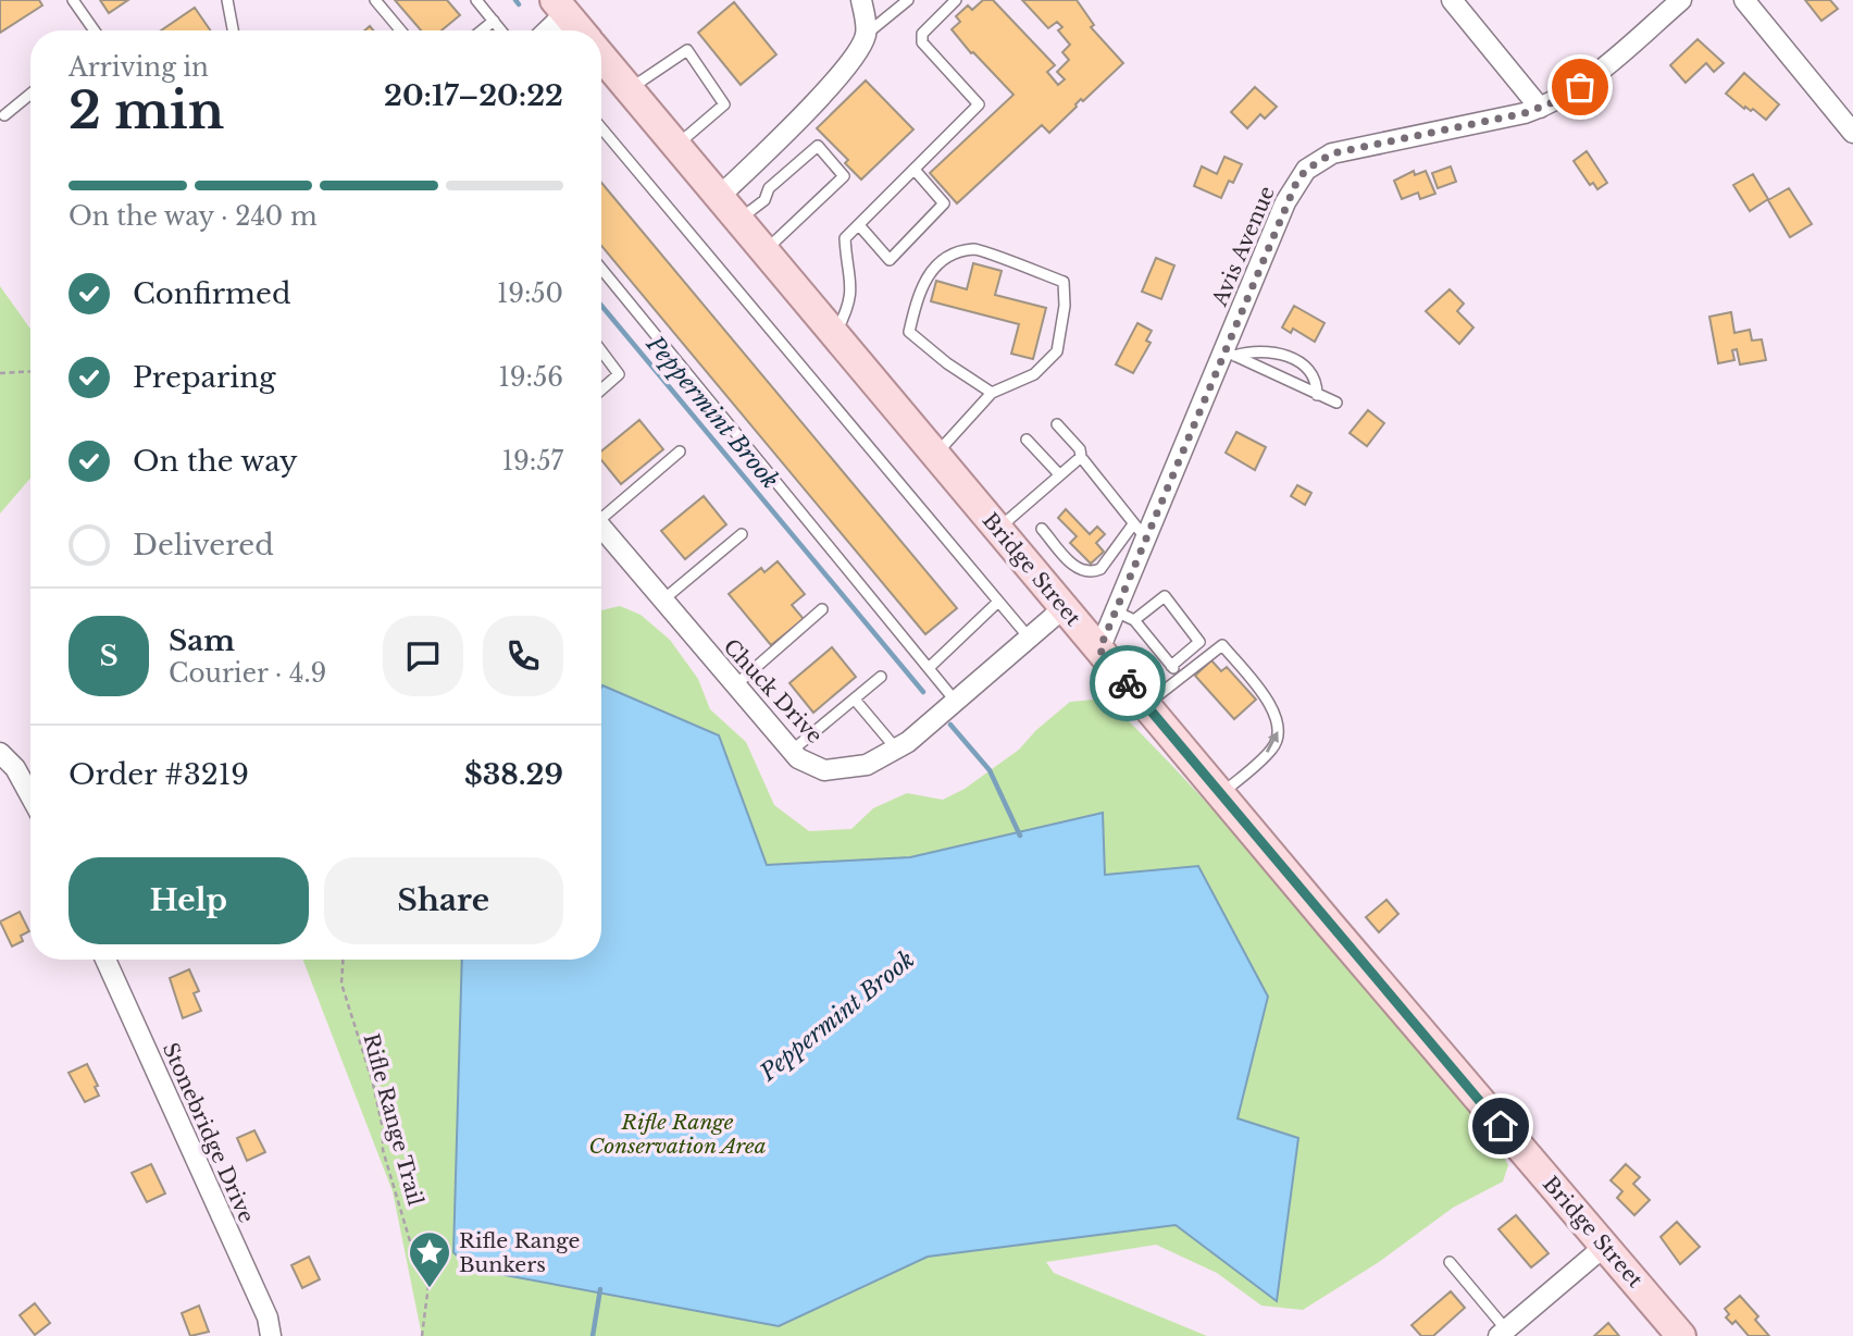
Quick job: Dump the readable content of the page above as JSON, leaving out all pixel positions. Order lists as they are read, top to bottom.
{
  "streets": {
    "main road": ["Bridge Street"],
    "street": ["Avis Avenue", "Chuck Drive", "Stonebridge Drive"],
    "path": ["Rifle Range Trail"]
  },
  "crossings": [
    ["Avis Avenue", "Bridge Street"],
    ["Bridge Street", "Chuck Drive"]
  ],
  "water": ["Peppermint Brook"],
  "parks": ["Rifle Range Conservation Area"],
  "places": {
    "place": ["Rifle Range Bunkers"]
  },
  "page": {
    "heading": ["2 min", "Arriving in", "20:17–20:22"],
    "panel": [
      "Sam",
      "Courier · 4.9",
      "Order #3219",
      "$38.29"
    ],
    "bar": "On the way · 240 m",
    "list": [
      ["Confirmed", "19:50"],
      ["Preparing", "19:56"],
      ["On the way", "19:57"],
      "Delivered"
    ],
    "round": "S",
    "buttons": ["Help", "Share"]
  }
}
